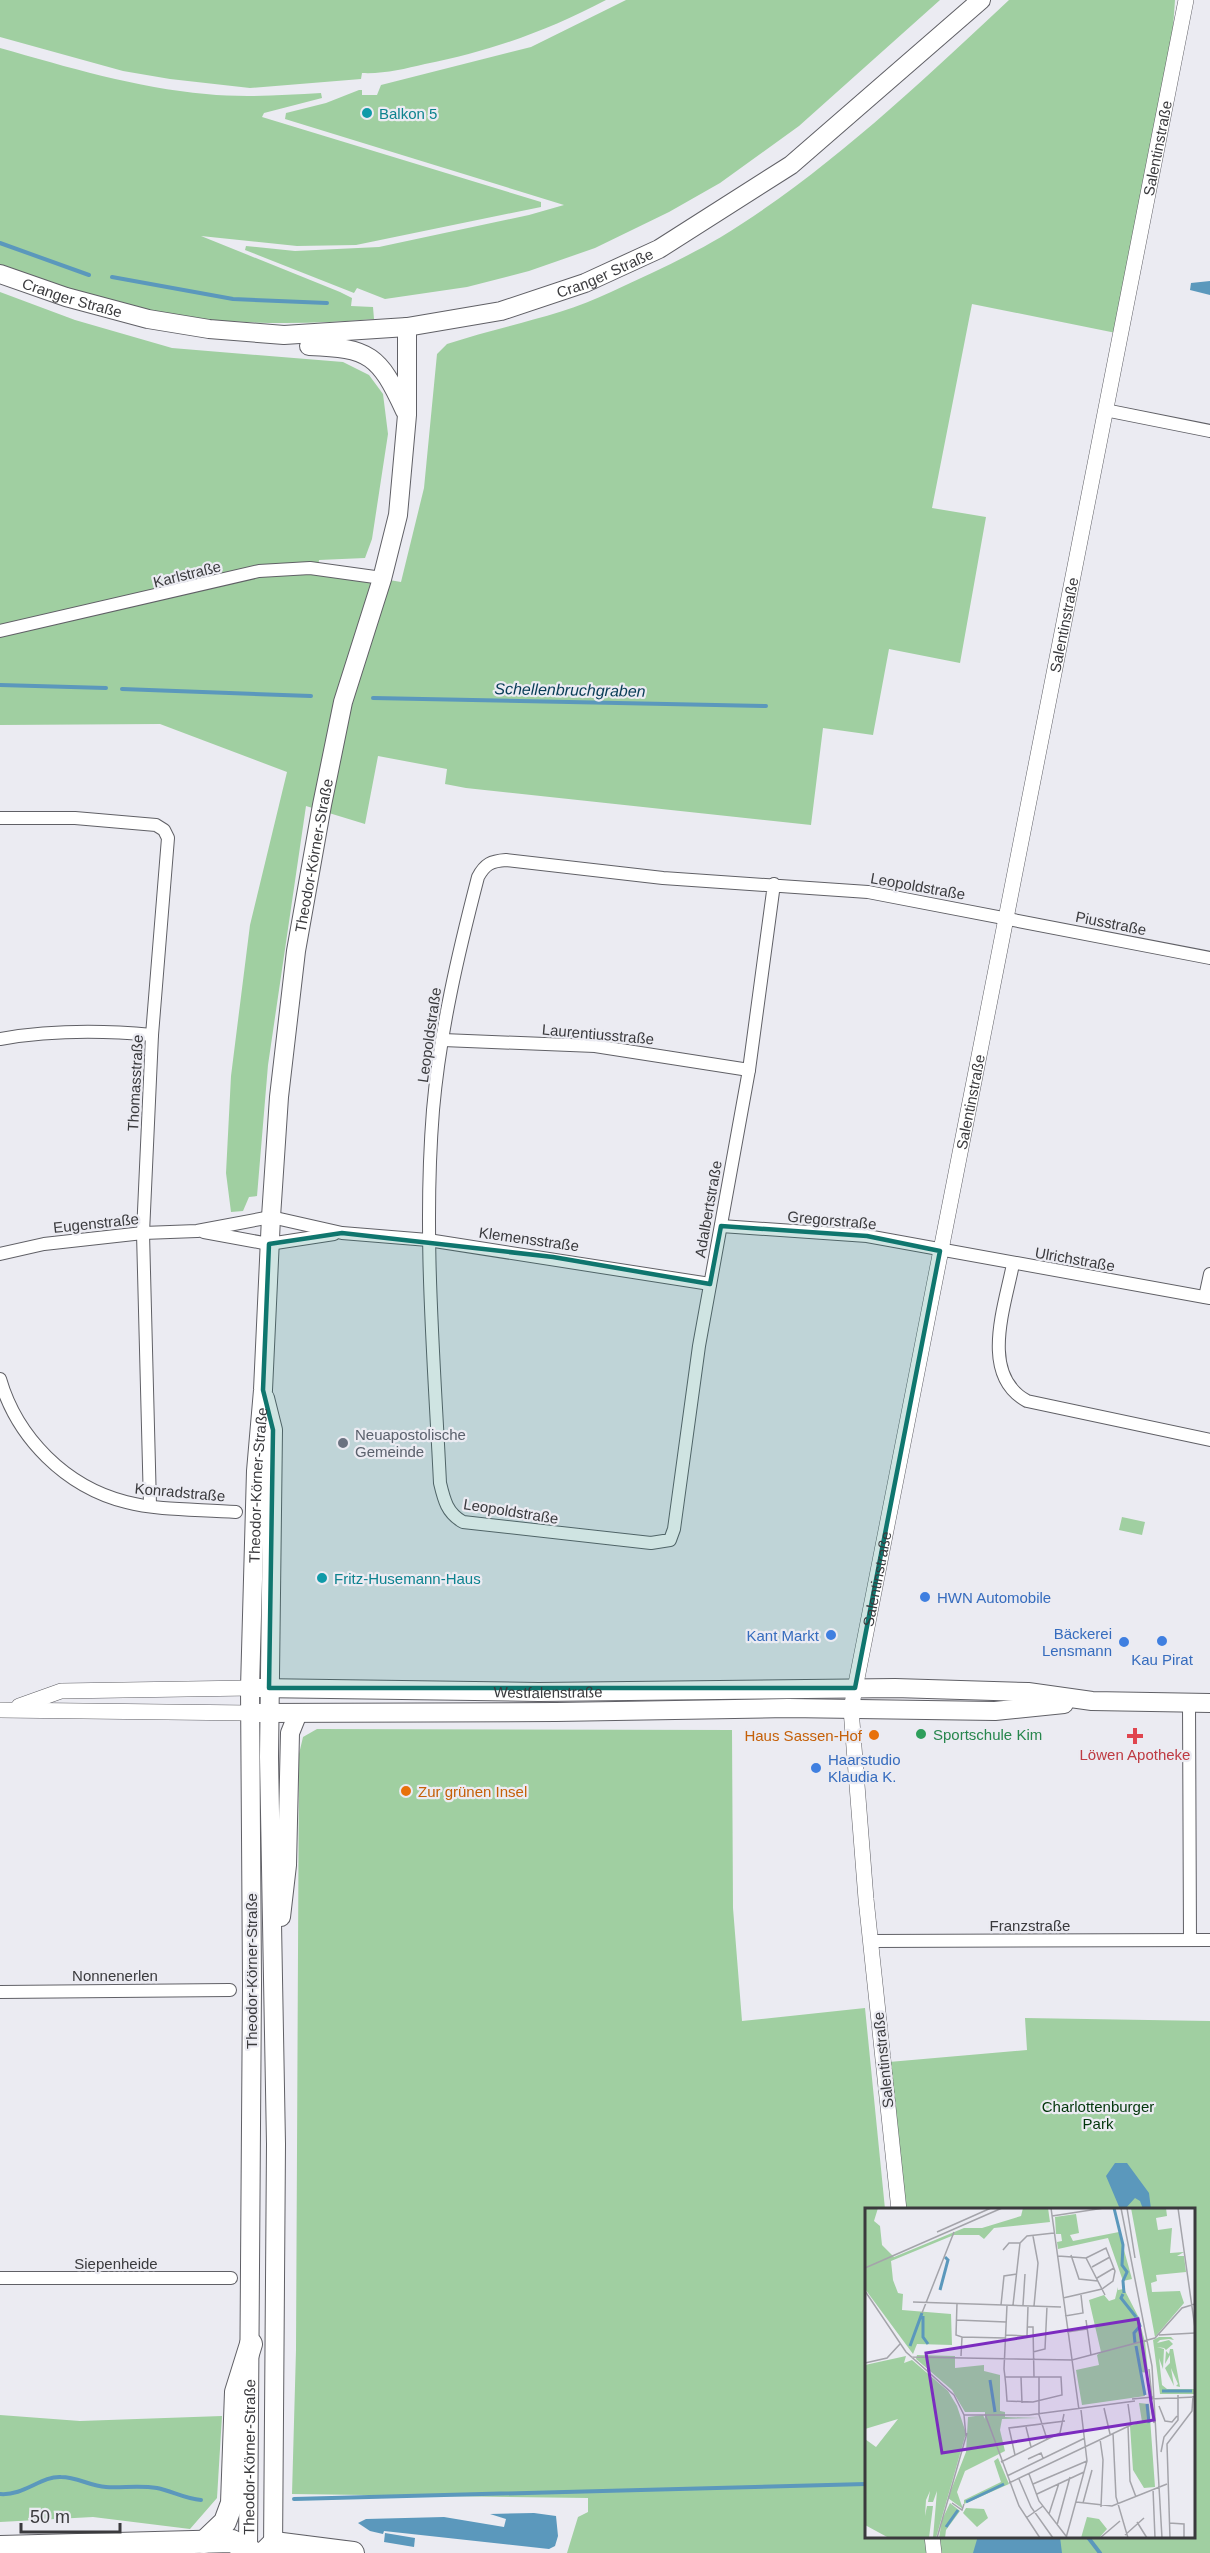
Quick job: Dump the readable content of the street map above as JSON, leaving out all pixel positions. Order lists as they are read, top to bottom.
{
  "streets": {
    "main road": ["Cranger Straße", "Theodor-Körner-Straße", "Westfalenstraße"],
    "street": [
      "Salentinstraße",
      "Karlstraße",
      "Leopoldstraße",
      "Piusstraße",
      "Laurentiusstraße",
      "Thomasstraße",
      "Adalbertstraße",
      "Gregorstraße",
      "Eugenstraße",
      "Klemensstraße",
      "Ulrichstraße",
      "Konradstraße",
      "Franzstraße",
      "Nonnenerlen",
      "Siepenheide"
    ]
  },
  "crossings": [
    ["Salentinstraße", "Leopoldstraße"],
    ["Salentinstraße", "Piusstraße"],
    ["Salentinstraße", "Gregorstraße"],
    ["Salentinstraße", "Ulrichstraße"],
    ["Salentinstraße", "Westfalenstraße"],
    ["Salentinstraße", "Franzstraße"],
    ["Cranger Straße", "Theodor-Körner-Straße"],
    ["Karlstraße", "Theodor-Körner-Straße"],
    ["Theodor-Körner-Straße", "Eugenstraße"],
    ["Theodor-Körner-Straße", "Klemensstraße"],
    ["Theodor-Körner-Straße", "Westfalenstraße"],
    ["Leopoldstraße", "Piusstraße"],
    ["Leopoldstraße", "Laurentiusstraße"],
    ["Leopoldstraße", "Adalbertstraße"],
    ["Leopoldstraße", "Klemensstraße"],
    ["Laurentiusstraße", "Adalbertstraße"],
    ["Thomasstraße", "Eugenstraße"],
    ["Thomasstraße", "Konradstraße"],
    ["Adalbertstraße", "Gregorstraße"],
    ["Adalbertstraße", "Klemensstraße"],
    ["Gregorstraße", "Ulrichstraße"],
    ["Eugenstraße", "Klemensstraße"]
  ],
  "water": ["Schellenbruchgraben"],
  "parks": ["Charlottenburger Park"],
  "places": {
    "other": [
      "Balkon 5",
      "Neuapostolische Gemeinde",
      "Fritz-Husemann-Haus",
      "HWN Automobile",
      "Kant Markt",
      "Kau Pirat",
      "Bäckerei Lensmann",
      "Sportschule Kim",
      "Haus Sassen-Hof",
      "Haarstudio Klaudia K.",
      "Zur grünen Insel"
    ],
    "health": ["Löwen Apotheke"]
  },
  "scale_bar": "50 m"
}
